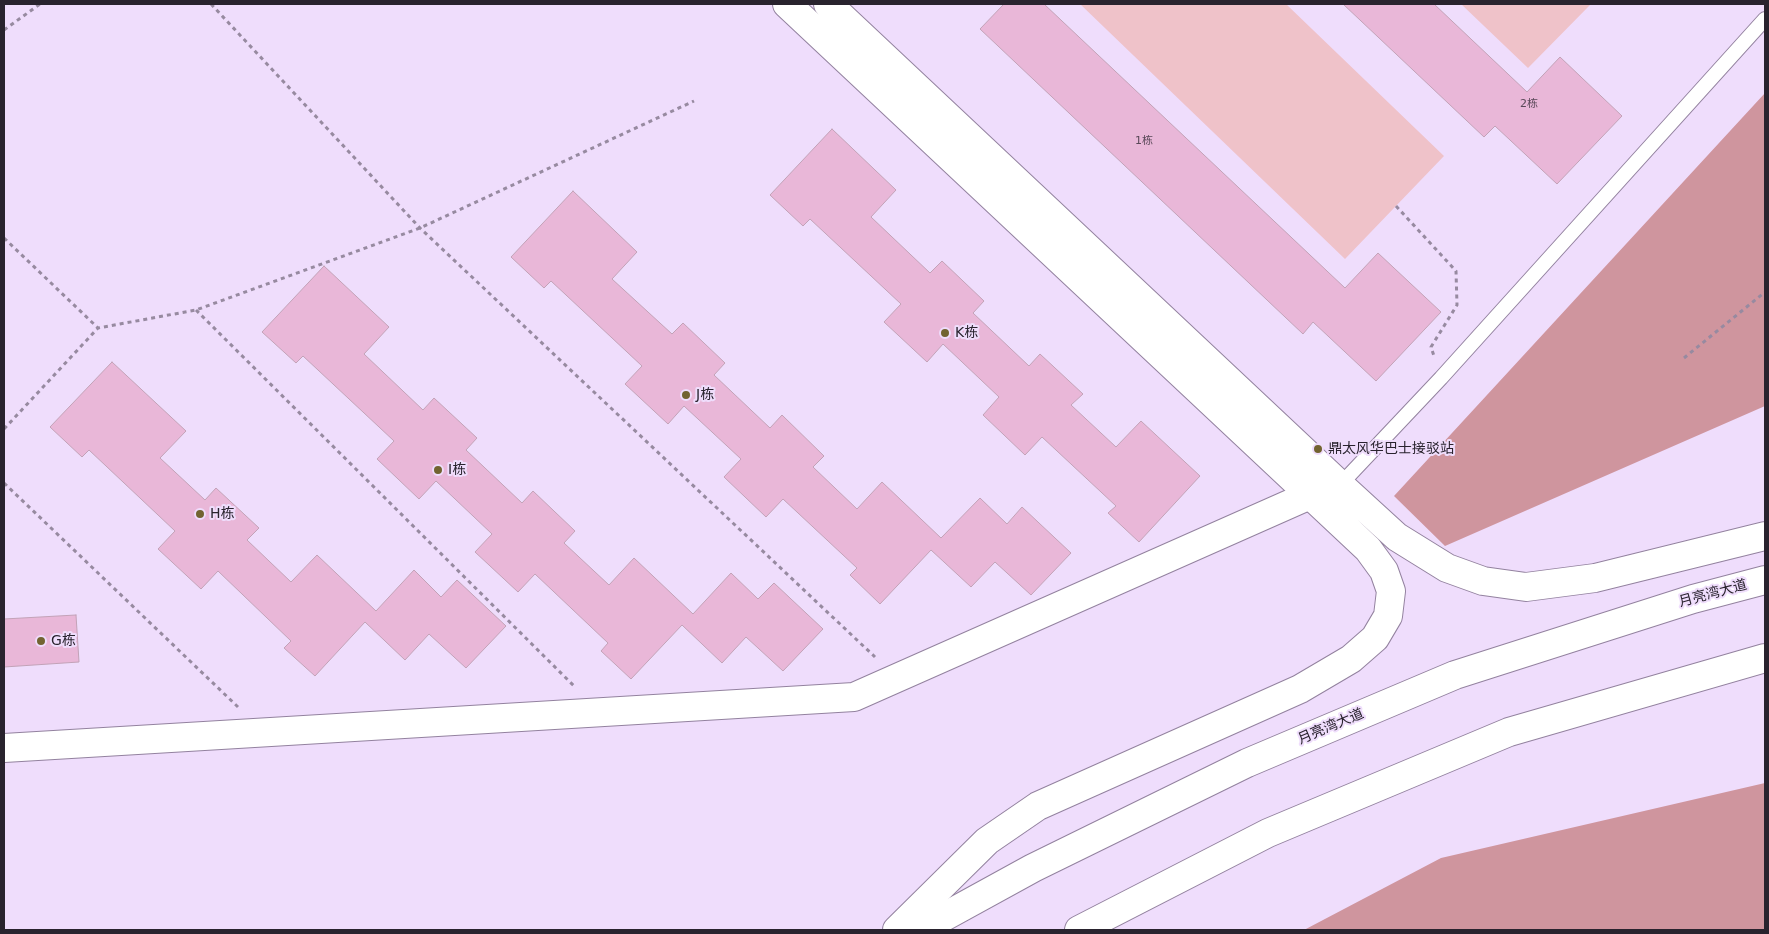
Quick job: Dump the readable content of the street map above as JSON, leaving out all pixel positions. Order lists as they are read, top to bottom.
{
  "streets": {
    "street": ["月亮湾大道"]
  },
  "places": [
    "K栋",
    "J栋",
    "鼎太风华巴士接驳站",
    "I栋",
    "H栋",
    "G栋"
  ],
  "house_numbers": ["2栋", "1栋"]
}
